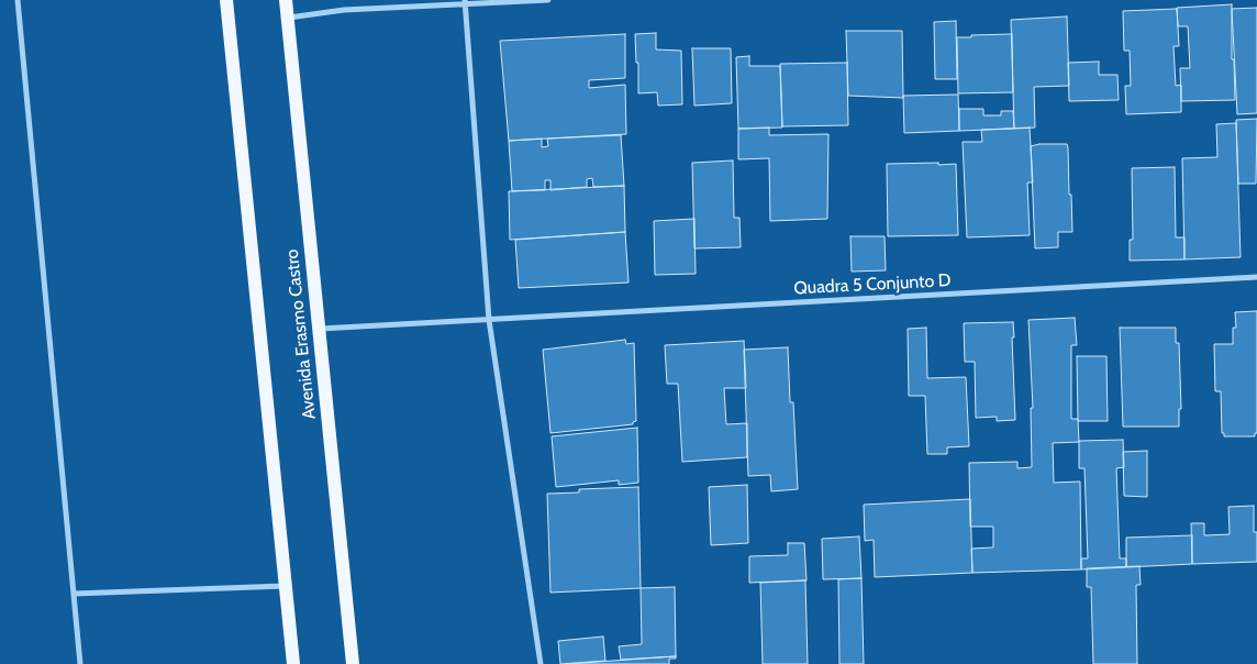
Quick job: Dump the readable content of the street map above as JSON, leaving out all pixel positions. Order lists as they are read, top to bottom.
{
  "streets": {
    "main road": ["Avenida Erasmo Castro"],
    "street": ["Quadra 5 Conjunto D"]
  },
  "crossings": [
    ["Quadra 5 Conjunto D", "Avenida Erasmo Castro"]
  ]
}
